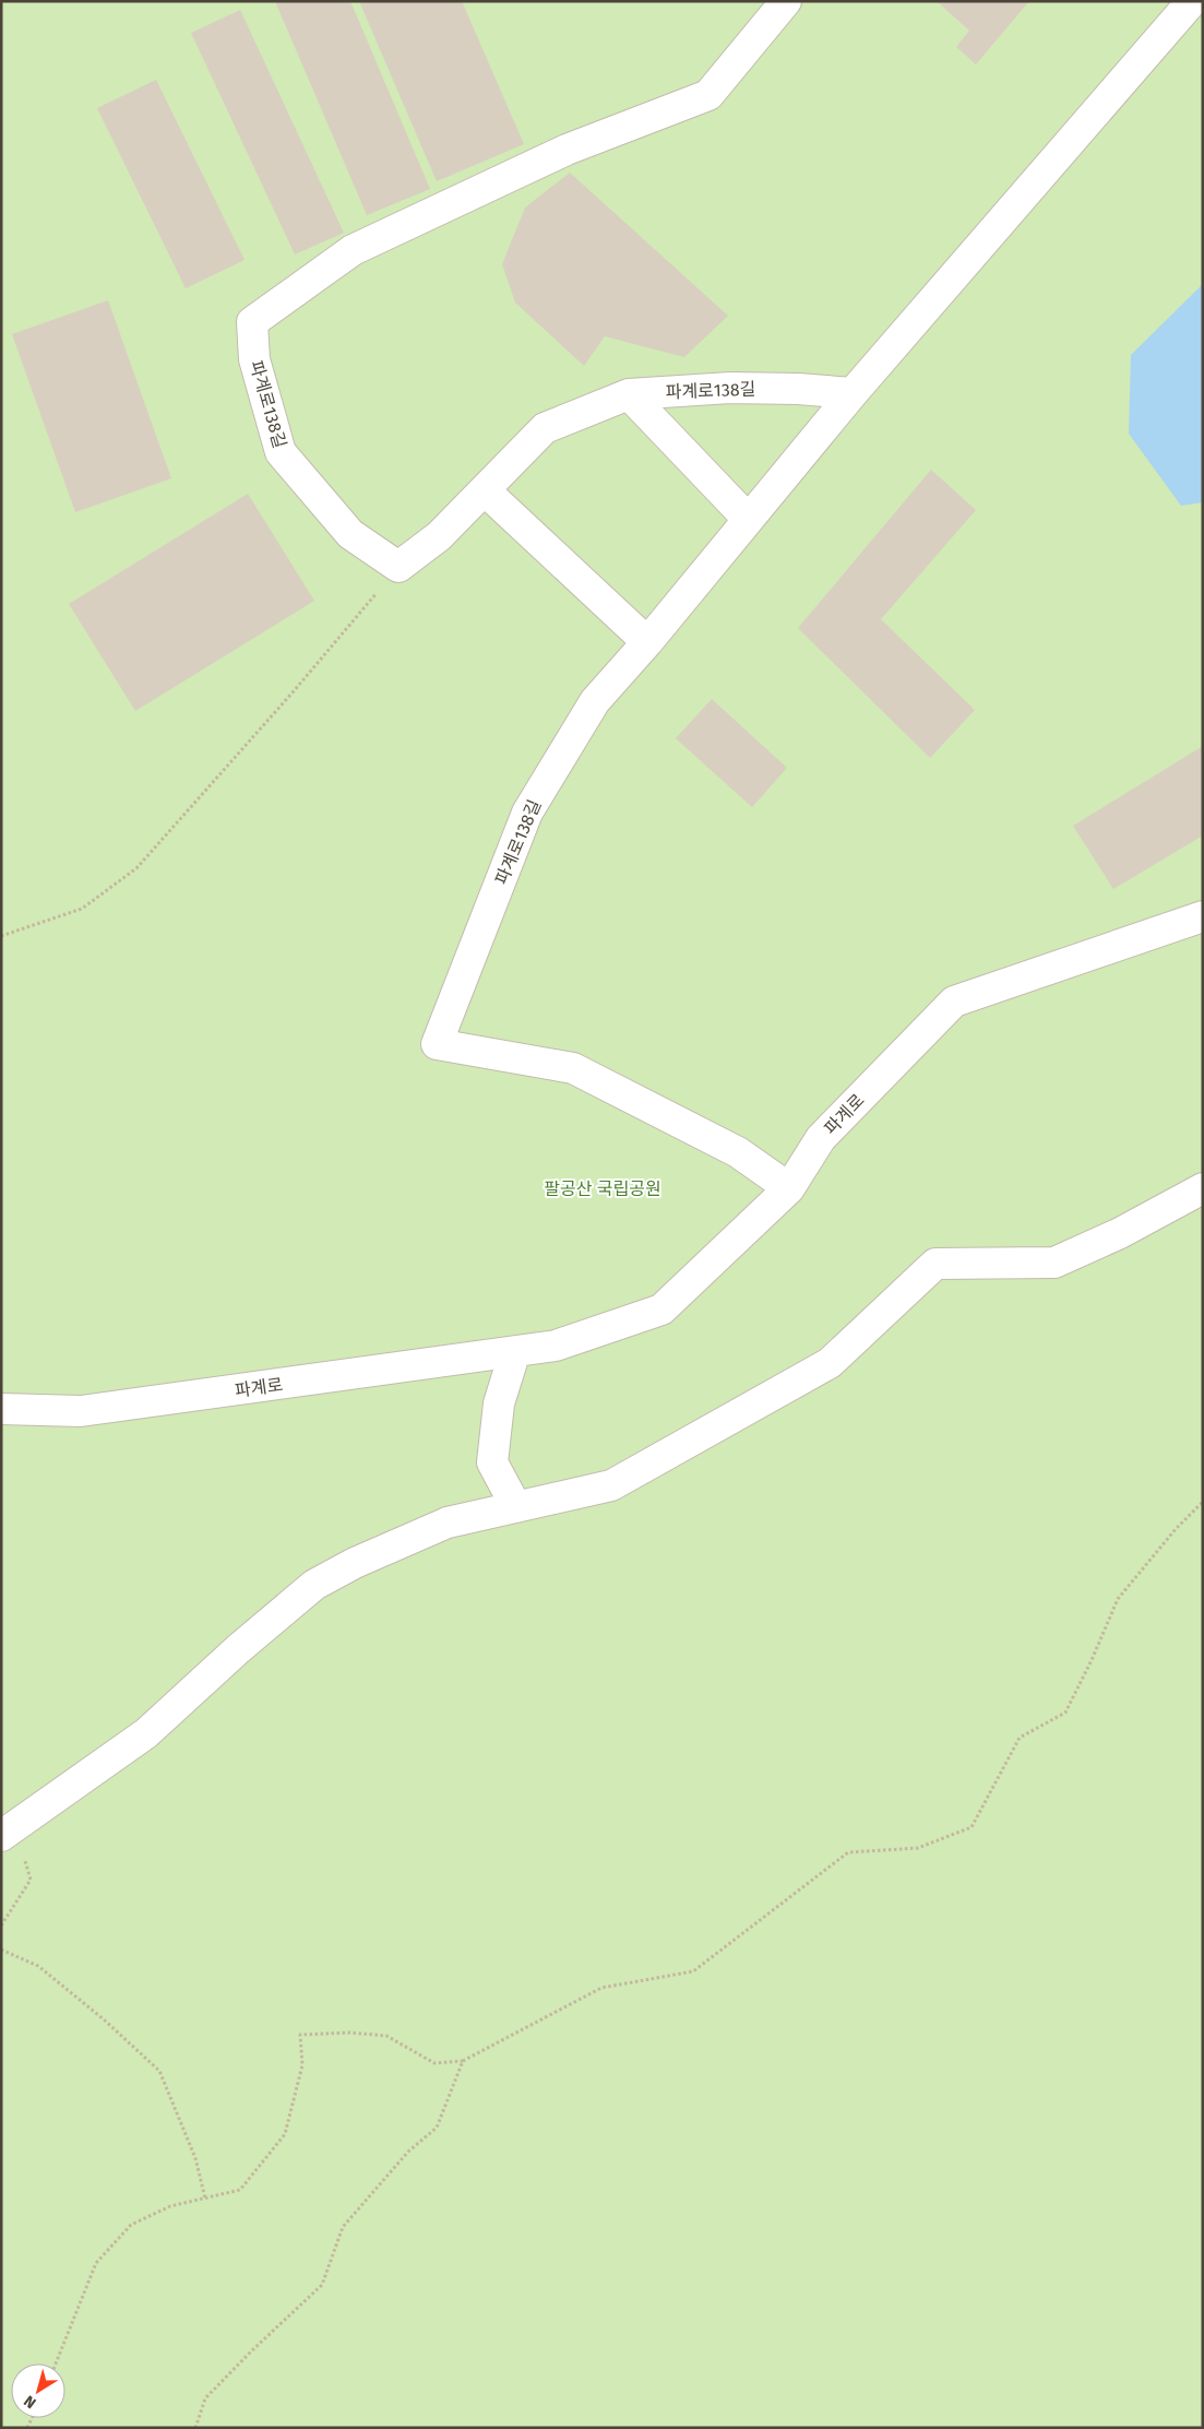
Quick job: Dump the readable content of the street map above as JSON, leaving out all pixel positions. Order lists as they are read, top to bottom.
{
  "streets": {
    "street": ["파계로138길", "파계로"]
  },
  "crossings": [
    ["파계로138길", "파계로"]
  ],
  "parks": ["팔공산 국립공원"],
  "north": "bottom left"
}
